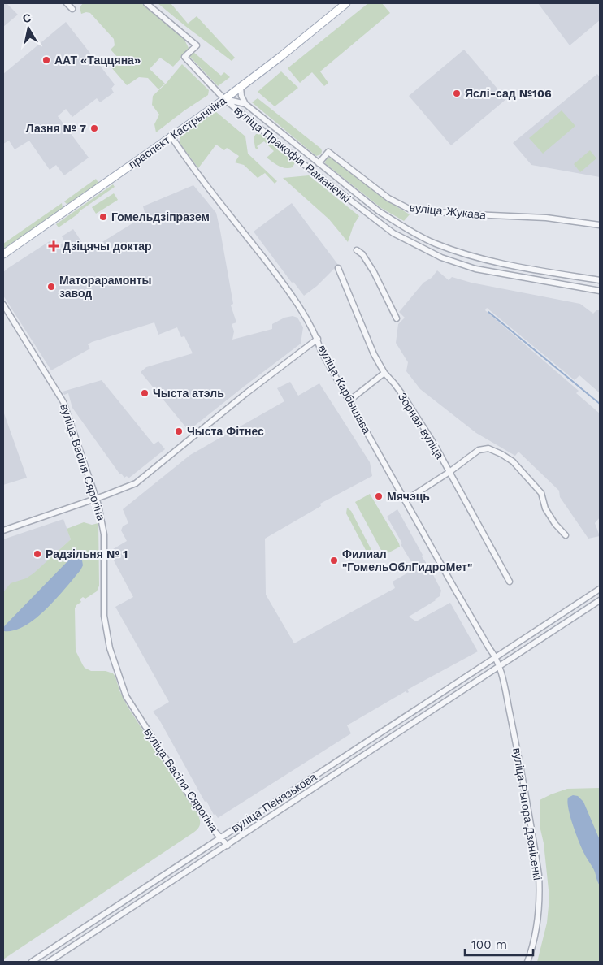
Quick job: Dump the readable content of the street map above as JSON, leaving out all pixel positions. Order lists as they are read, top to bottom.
{
  "streets": {
    "main road": ["праспект Кастрычніка"],
    "street": [
      "вуліца Пракофія Раманенкі",
      "вуліца Жукава",
      "вуліца Карбышава",
      "Зорная вуліца",
      "вуліца Васіля Сярогіна",
      "вуліца Пенязькова",
      "вуліца Рыгора Дзенісенкі"
    ]
  },
  "crossings": [
    ["праспект Кастрычніка", "вуліца Пракофія Раманенкі"],
    ["праспект Кастрычніка", "вуліца Карбышава"],
    ["вуліца Пракофія Раманенкі", "вуліца Жукава"],
    ["вуліца Карбышава", "вуліца Пенязькова"],
    ["вуліца Карбышава", "вуліца Рыгора Дзенісенкі"],
    ["вуліца Васіля Сярогіна", "вуліца Пенязькова"],
    ["вуліца Пенязькова", "вуліца Рыгора Дзенісенкі"]
  ],
  "places": {
    "other": [
      "ААТ «Таццяна»",
      "Яслі-сад №106",
      "Лазня № 7",
      "Гомельдзіпразем",
      "Маторарамонты завод",
      "Чыста атэль",
      "Чыста Фітнес",
      "Мячэць",
      "Радзільня № 1",
      "Филиал \"ГомельОблГидроМет\""
    ],
    "health": ["Дзіцячы доктар"]
  },
  "scale_bar": "100 m",
  "north": "top"
}
